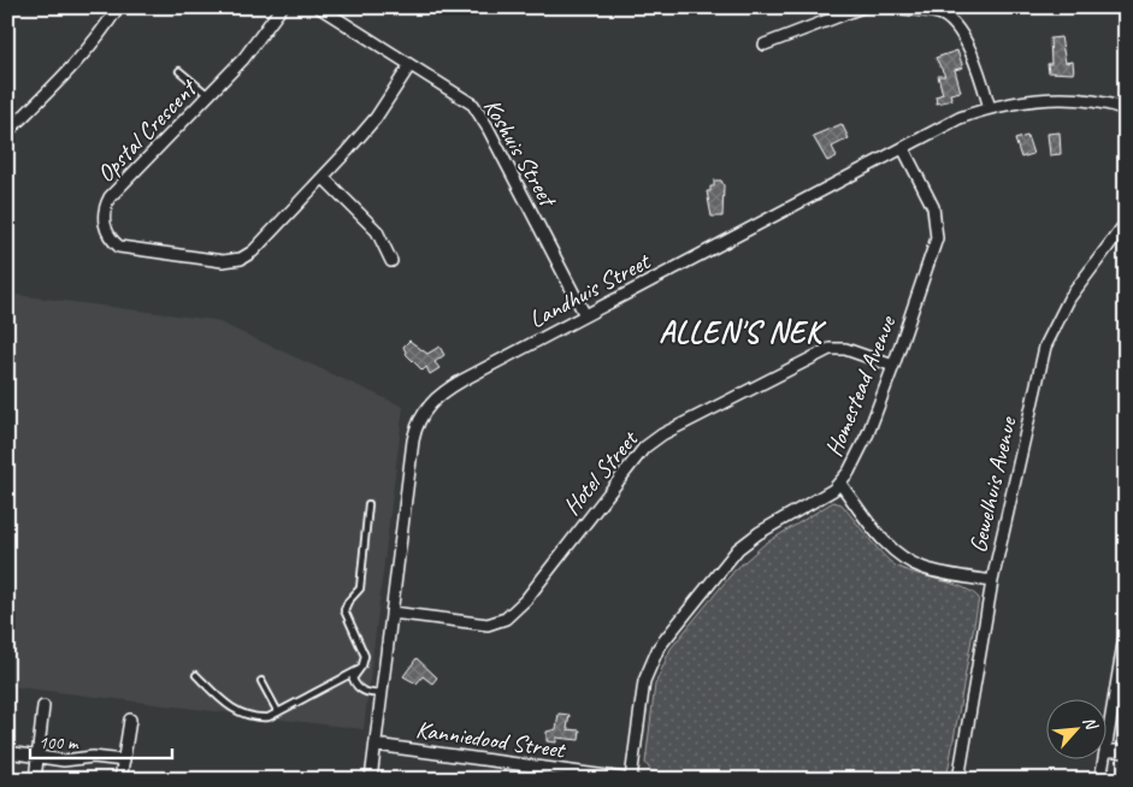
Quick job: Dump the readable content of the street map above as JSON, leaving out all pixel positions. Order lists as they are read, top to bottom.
{
  "streets": {
    "street": [
      "Opstal Crescent",
      "Koshuis Street",
      "Landhuis Street",
      "Homestead Avenue",
      "Hotel Street",
      "Gewelhuis Avenue",
      "Kanniedood Street"
    ]
  },
  "crossings": [
    ["Opstal Crescent", "Koshuis Street"],
    ["Koshuis Street", "Landhuis Street"],
    ["Landhuis Street", "Homestead Avenue"],
    ["Landhuis Street", "Hotel Street"],
    ["Landhuis Street", "Kanniedood Street"],
    ["Homestead Avenue", "Hotel Street"],
    ["Homestead Avenue", "Kanniedood Street"]
  ],
  "districts": ["ALLEN'S NEK"],
  "scale_bar": "100 m",
  "north": "top right"
}
